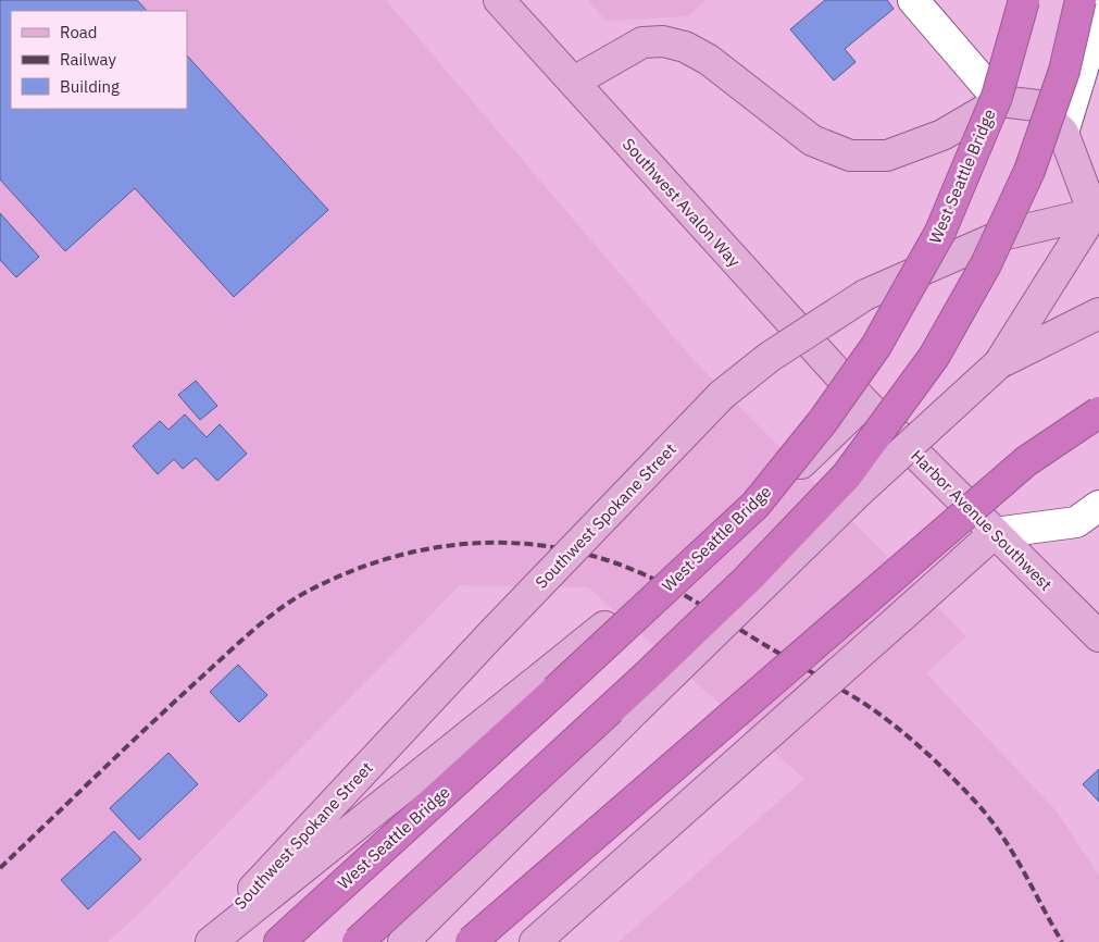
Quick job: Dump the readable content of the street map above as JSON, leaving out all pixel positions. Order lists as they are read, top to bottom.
{
  "streets": {
    "highway": ["West Seattle Bridge"],
    "main road": ["Southwest Avalon Way", "Southwest Spokane Street", "Harbor Avenue Southwest"]
  },
  "crossings": [
    ["Southwest Avalon Way", "Harbor Avenue Southwest"]
  ],
  "legend": ["Road", "Railway", "Building"]
}
